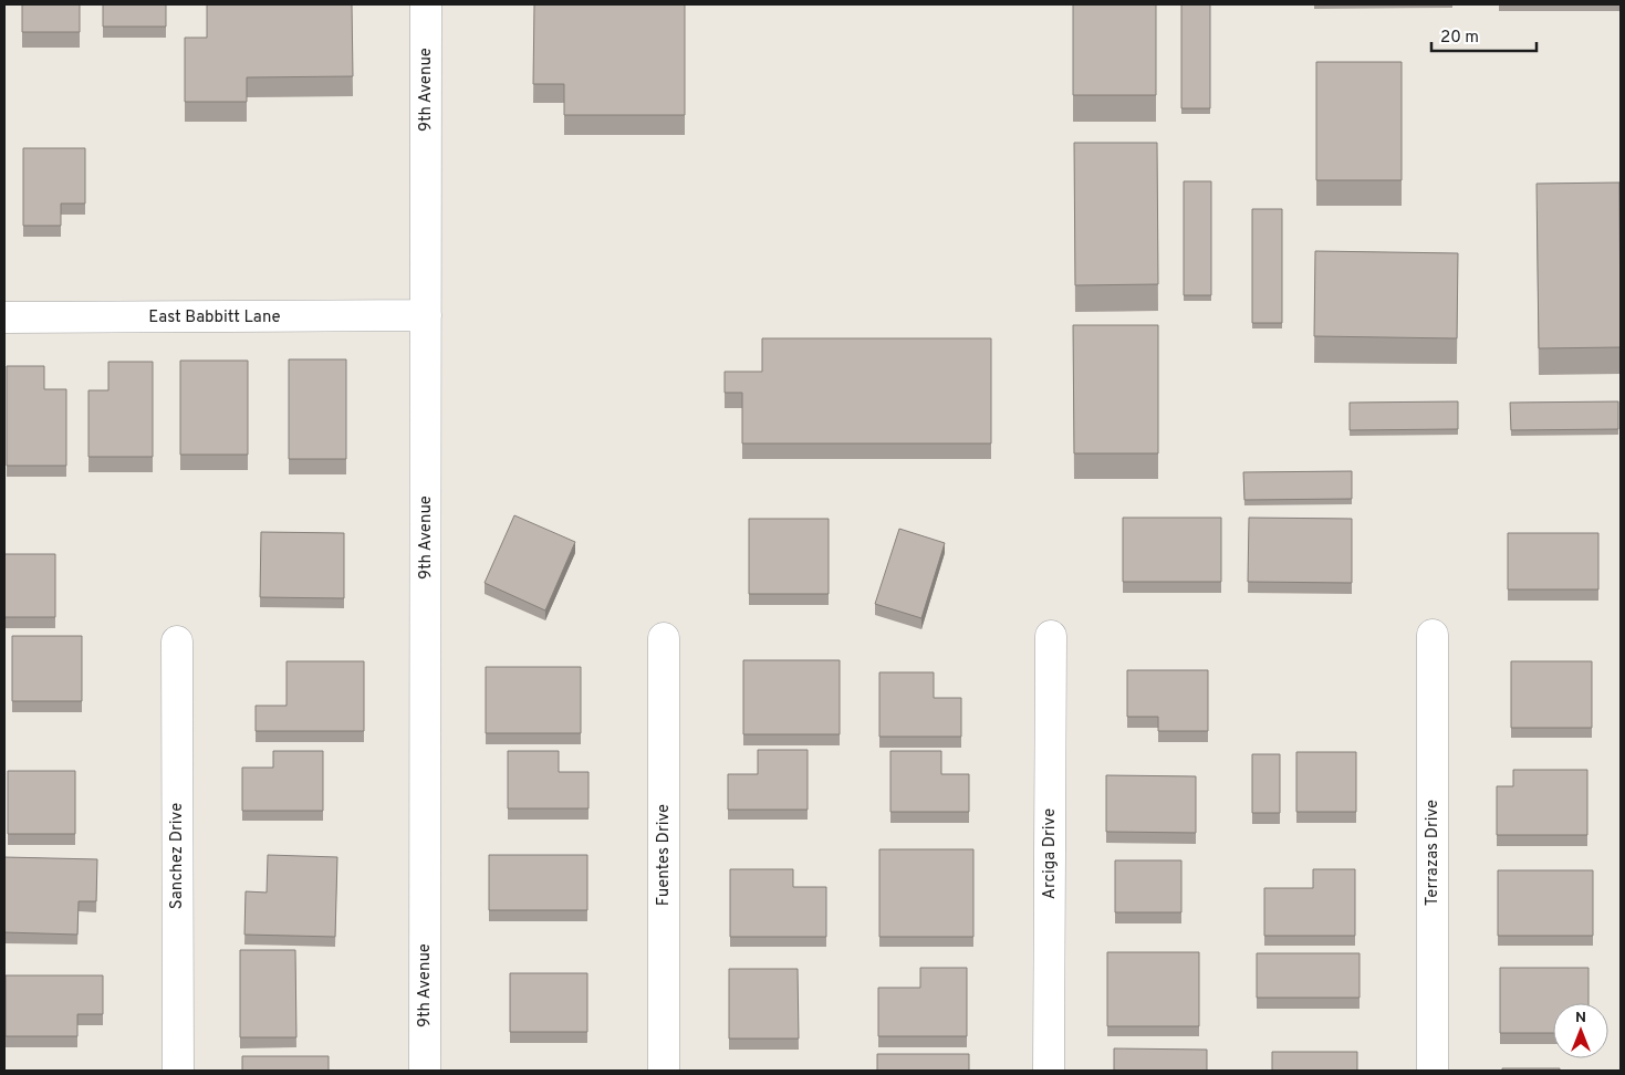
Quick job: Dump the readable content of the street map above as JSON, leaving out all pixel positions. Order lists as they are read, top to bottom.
{
  "streets": {
    "street": [
      "9th Avenue",
      "East Babbitt Lane",
      "Terrazas Drive",
      "Arciga Drive",
      "Fuentes Drive",
      "Sanchez Drive"
    ]
  },
  "crossings": [
    ["9th Avenue", "East Babbitt Lane"]
  ],
  "scale_bar": "20 m",
  "north": "top"
}
